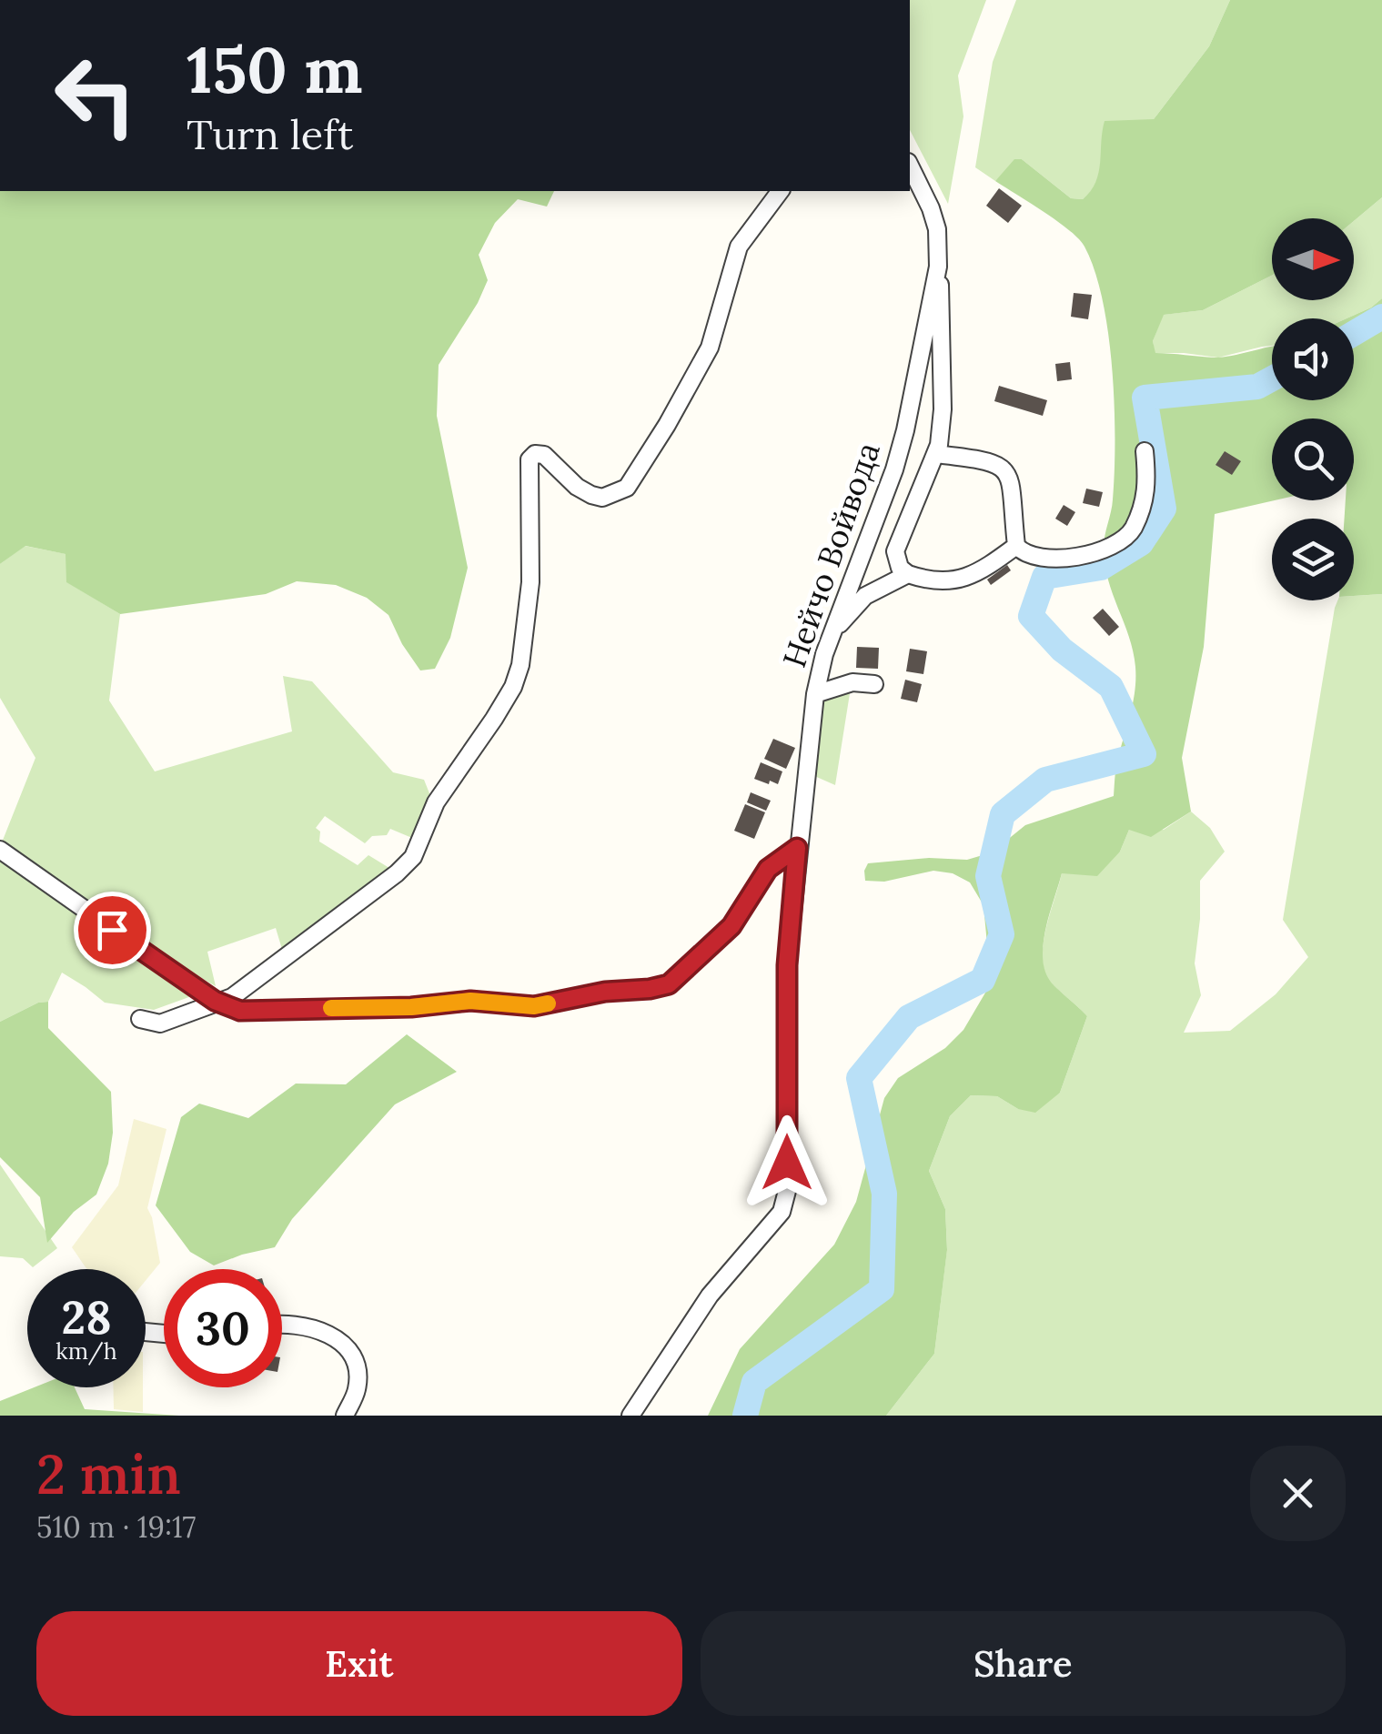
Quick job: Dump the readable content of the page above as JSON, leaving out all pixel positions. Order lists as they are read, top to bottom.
{
  "streets": {
    "street": ["Нейчо Войвода"]
  },
  "north": "right",
  "page": {
    "turn": ["150 m", "Turn left"],
    "speed": "28 km/h",
    "limit": "30",
    "heading": ["2 min", "510 m · 19:17"],
    "buttons": ["Exit", "Share"]
  }
}
